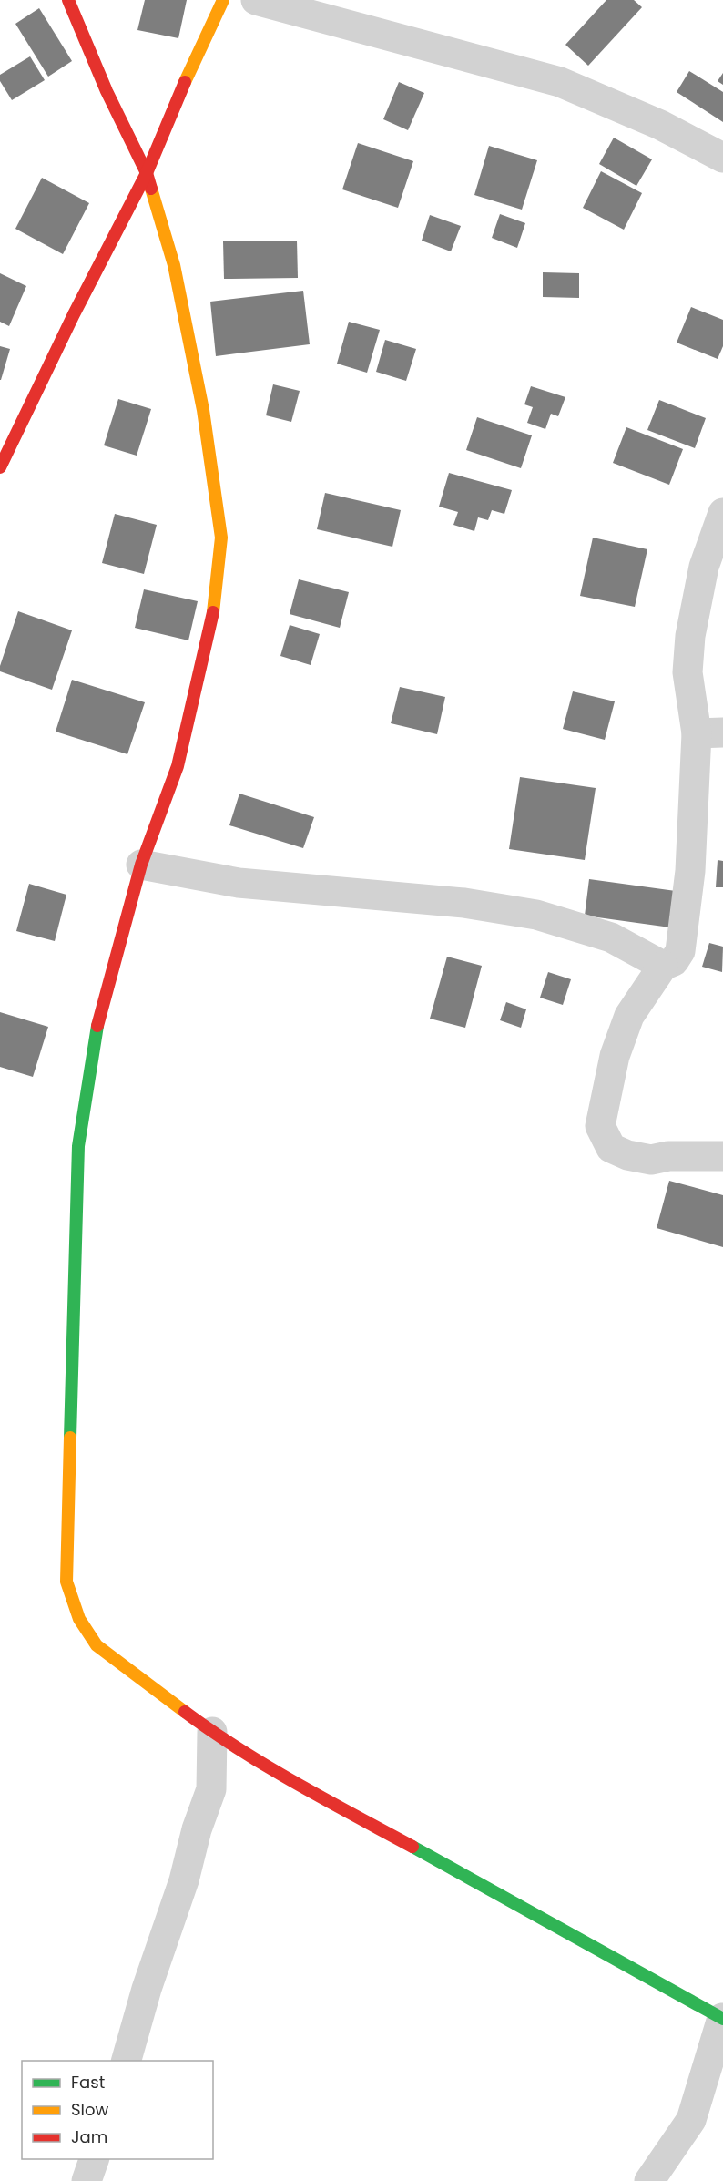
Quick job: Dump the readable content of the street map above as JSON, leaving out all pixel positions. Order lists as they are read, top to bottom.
{
  "legend": ["Fast", "Slow", "Jam"]
}
